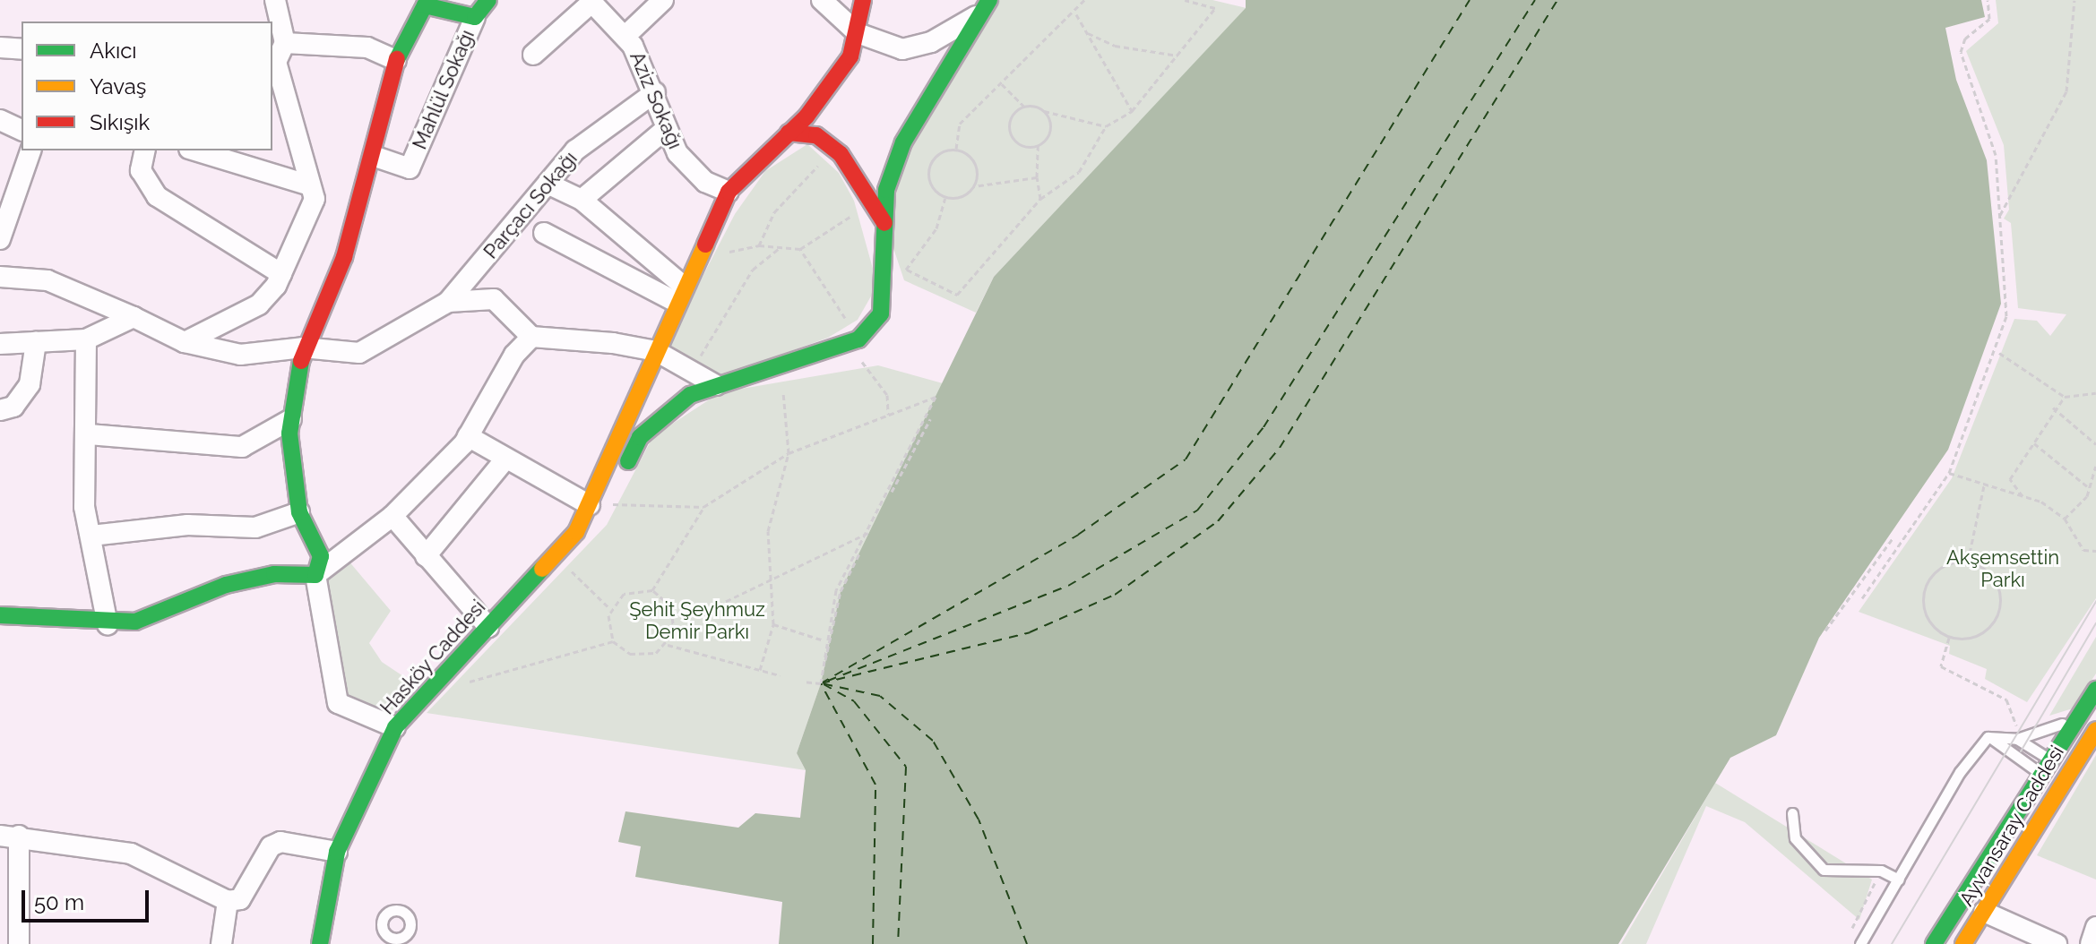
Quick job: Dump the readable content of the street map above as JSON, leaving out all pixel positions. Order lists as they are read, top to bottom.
{
  "streets": {
    "main road": ["Hasköy Caddesi", "Ayvansaray Caddesi"],
    "street": ["Mahlül Sokağı", "Aziz Sokağı", "Parçacı Sokağı"]
  },
  "crossings": [
    ["Aziz Sokağı", "Parçacı Sokağı"]
  ],
  "parks": ["Akşemsettin Parkı", "Şehit Şeyhmuz Demir Parkı"],
  "legend": ["Akıcı", "Yavaş", "Sıkışık"],
  "scale_bar": "50 m"
}
